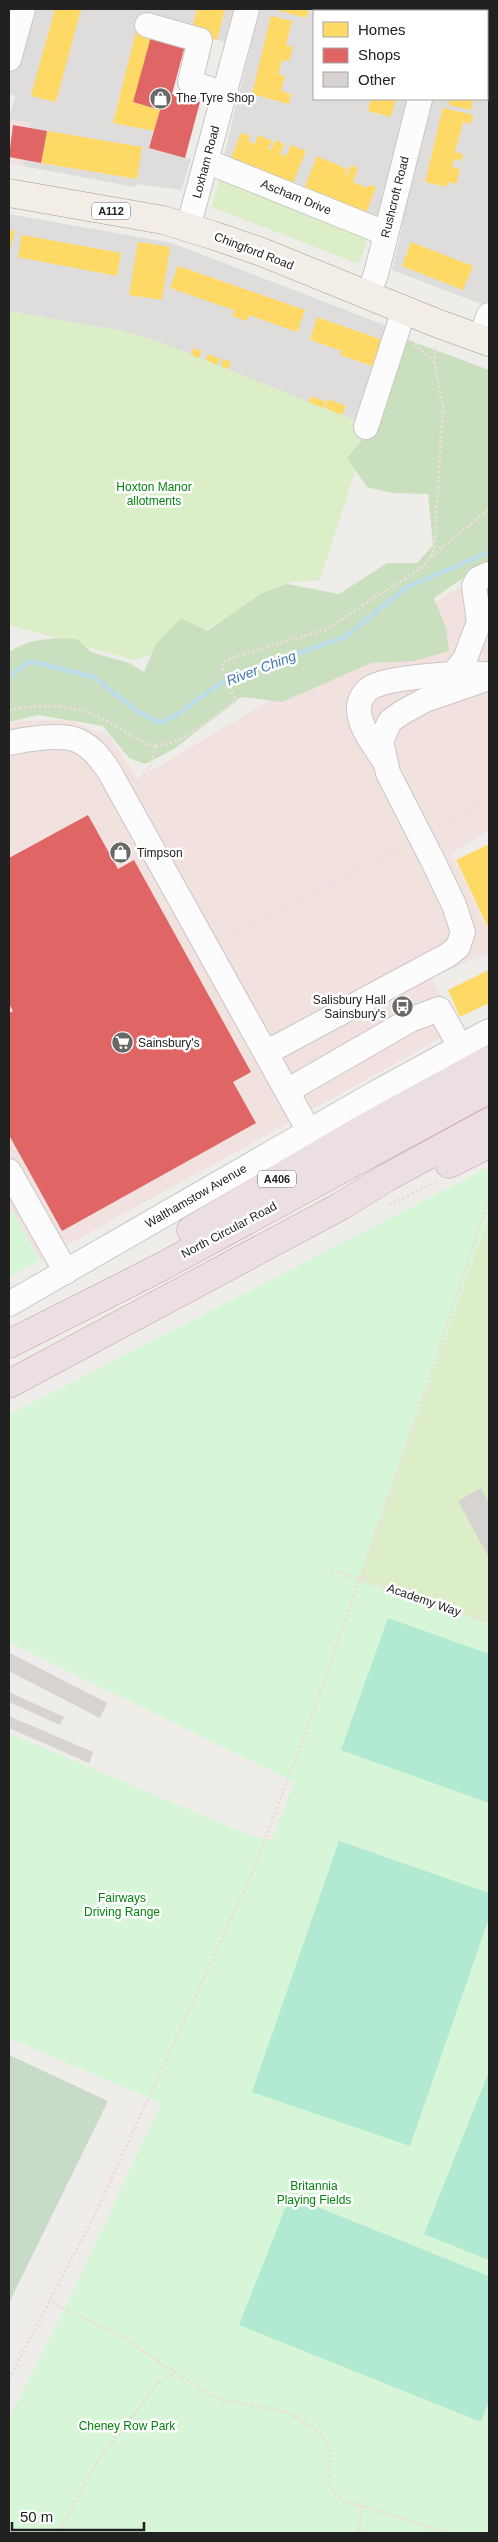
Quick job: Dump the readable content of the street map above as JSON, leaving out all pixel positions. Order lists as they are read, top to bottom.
{
  "streets": {
    "highway": ["A406", "North Circular Road"],
    "main road": ["A112", "Chingford Road"],
    "street": [
      "Loxham Road",
      "Ascham Drive",
      "Rushcroft Road",
      "Walthamstow Avenue"
    ],
    "path": ["Academy Way"]
  },
  "crossings": [
    ["Loxham Road", "Ascham Drive"],
    ["Loxham Road", "Chingford Road"],
    ["Ascham Drive", "Rushcroft Road"],
    ["Rushcroft Road", "Chingford Road"],
    ["A406", "North Circular Road"]
  ],
  "water": ["River Ching"],
  "parks": [
    "Hoxton Manor allotments",
    "Fairways Driving Range",
    "Britannia Playing Fields",
    "Cheney Row Park"
  ],
  "places": {
    "shop": ["The Tyre Shop", "Timpson"],
    "bus stop": ["Salisbury Hall Sainsbury's"],
    "supermarket": ["Sainsbury's"]
  },
  "legend": ["Homes", "Shops", "Other"],
  "scale_bar": "50 m"
}
